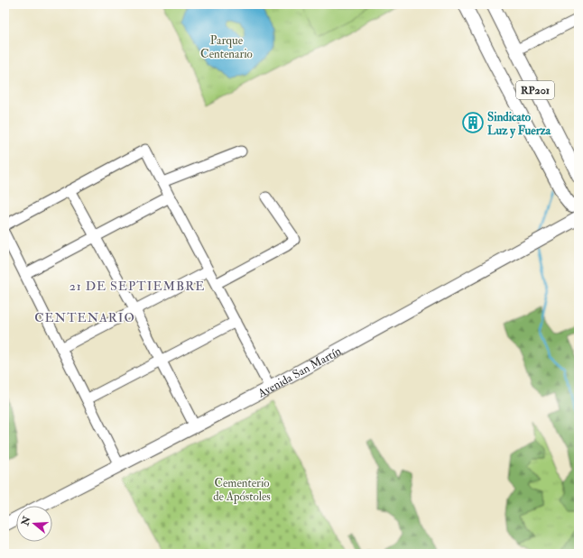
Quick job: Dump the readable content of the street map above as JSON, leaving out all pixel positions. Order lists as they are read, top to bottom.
{
  "streets": {
    "main road": ["RP201", "Avenida San Martín"]
  },
  "crossings": [
    ["RP201", "Avenida San Martín"]
  ],
  "districts": ["21 DE SEPTIEMBRE", "CENTENARIO"],
  "parks": ["Parque Centenario", "Cementerio de Apóstoles"],
  "places": {
    "building": ["Sindicato Luz y Fuerza"]
  },
  "north": "left"
}
